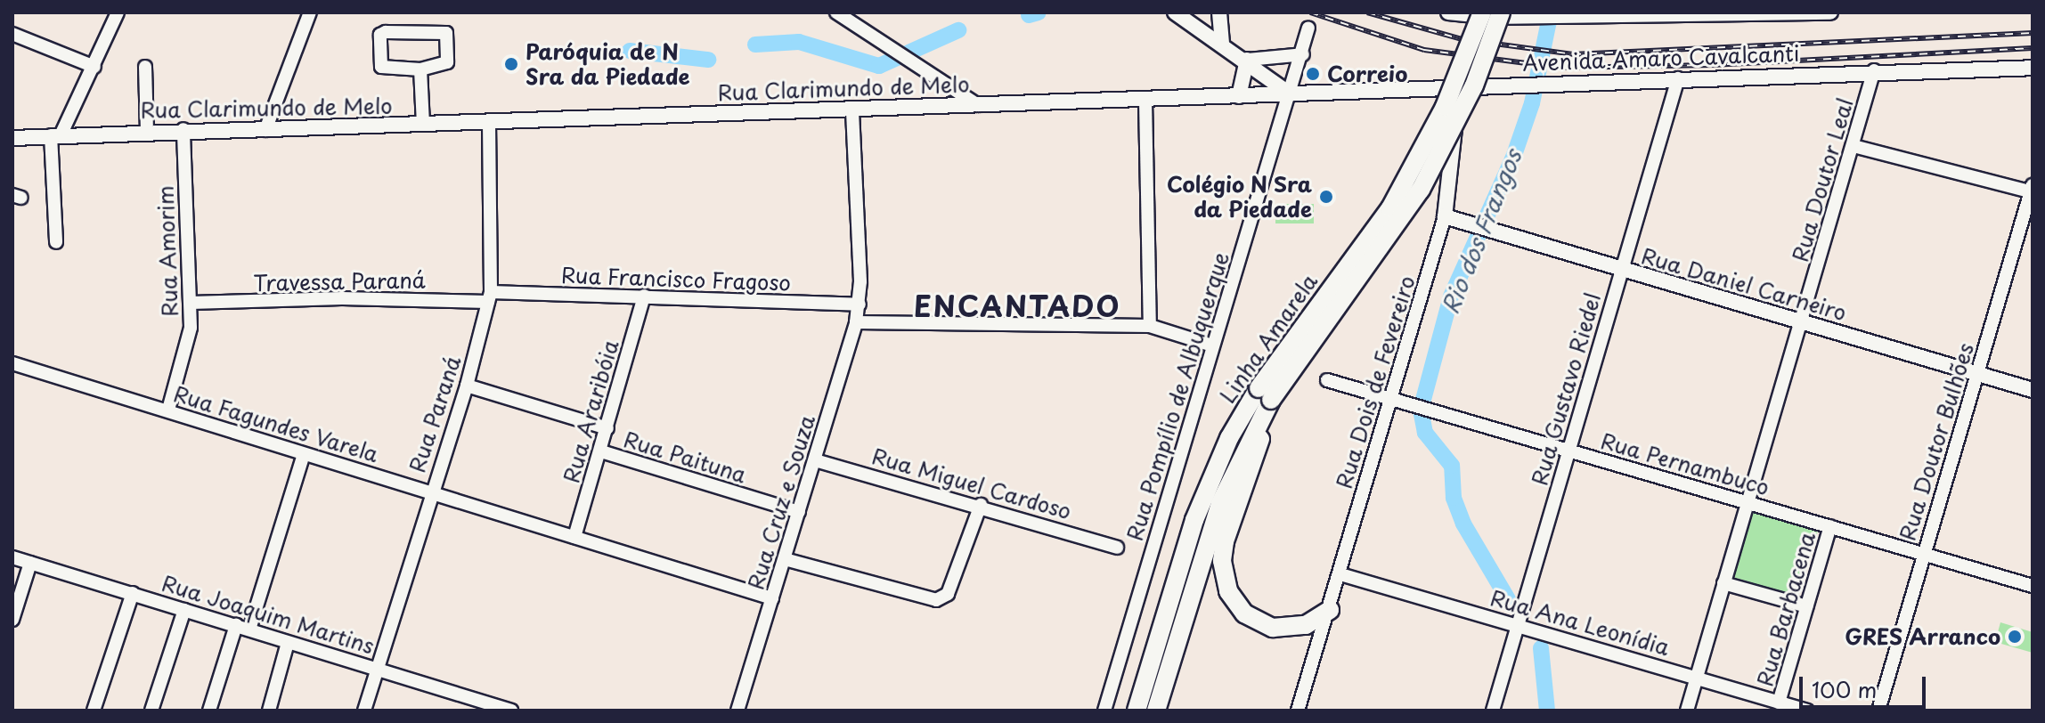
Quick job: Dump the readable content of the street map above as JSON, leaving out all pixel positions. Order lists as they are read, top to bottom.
{
  "streets": {
    "highway": ["Linha Amarela"],
    "main road": [
      "Avenida Amaro Cavalcanti",
      "Rua Clarimundo de Melo",
      "Rua Daniel Carneiro",
      "Rua Dois de Fevereiro"
    ],
    "street": [
      "Rua Doutor Leal",
      "Rua Amorim",
      "Rua Francisco Fragoso",
      "Travessa Paraná",
      "Rua Gustavo Riedel",
      "Rua Pompílio de Albuquerque",
      "Rua Araribóia",
      "Rua Paraná",
      "Rua Fagundes Varela",
      "Rua Doutor Bulhões",
      "Rua Paituna",
      "Rua Pernambuco",
      "Rua Miguel Cardoso",
      "Rua Cruz e Souza",
      "Rua Barbacena",
      "Rua Joaquim Martins",
      "Rua Ana Leonídia"
    ]
  },
  "crossings": [
    ["Avenida Amaro Cavalcanti", "Rua Clarimundo de Melo"],
    ["Avenida Amaro Cavalcanti", "Rua Doutor Leal"],
    ["Avenida Amaro Cavalcanti", "Rua Gustavo Riedel"],
    ["Avenida Amaro Cavalcanti", "Rua Pompílio de Albuquerque"],
    ["Rua Clarimundo de Melo", "Rua Amorim"],
    ["Rua Clarimundo de Melo", "Rua Pompílio de Albuquerque"],
    ["Rua Clarimundo de Melo", "Rua Paraná"],
    ["Rua Clarimundo de Melo", "Rua Cruz e Souza"],
    ["Rua Doutor Leal", "Rua Daniel Carneiro"],
    ["Rua Doutor Leal", "Rua Pernambuco"],
    ["Rua Doutor Leal", "Rua Ana Leonídia"],
    ["Rua Amorim", "Travessa Paraná"],
    ["Rua Amorim", "Rua Fagundes Varela"],
    ["Rua Francisco Fragoso", "Travessa Paraná"],
    ["Rua Francisco Fragoso", "Rua Araribóia"],
    ["Rua Francisco Fragoso", "Rua Paraná"],
    ["Rua Francisco Fragoso", "Rua Cruz e Souza"],
    ["Travessa Paraná", "Rua Paraná"],
    ["Rua Daniel Carneiro", "Rua Dois de Fevereiro"],
    ["Rua Daniel Carneiro", "Rua Gustavo Riedel"],
    ["Rua Daniel Carneiro", "Rua Doutor Bulhões"],
    ["Rua Dois de Fevereiro", "Rua Pernambuco"],
    ["Rua Dois de Fevereiro", "Rua Ana Leonídia"],
    ["Rua Gustavo Riedel", "Rua Pernambuco"],
    ["Rua Gustavo Riedel", "Rua Ana Leonídia"],
    ["Rua Araribóia", "Rua Fagundes Varela"],
    ["Rua Araribóia", "Rua Paituna"],
    ["Rua Paraná", "Rua Fagundes Varela"],
    ["Rua Paraná", "Rua Joaquim Martins"],
    ["Rua Fagundes Varela", "Rua Cruz e Souza"],
    ["Rua Doutor Bulhões", "Rua Pernambuco"],
    ["Rua Paituna", "Rua Cruz e Souza"],
    ["Rua Pernambuco", "Rua Barbacena"],
    ["Rua Miguel Cardoso", "Rua Cruz e Souza"],
    ["Rua Barbacena", "Rua Ana Leonídia"]
  ],
  "districts": ["ENCANTADO"],
  "water": ["Rio dos Frangos"],
  "places": [
    "Paróquia de N Sra da Piedade",
    "Correio",
    "Colégio N Sra da Piedade",
    "GRES Arranco"
  ],
  "scale_bar": "100 m"
}
